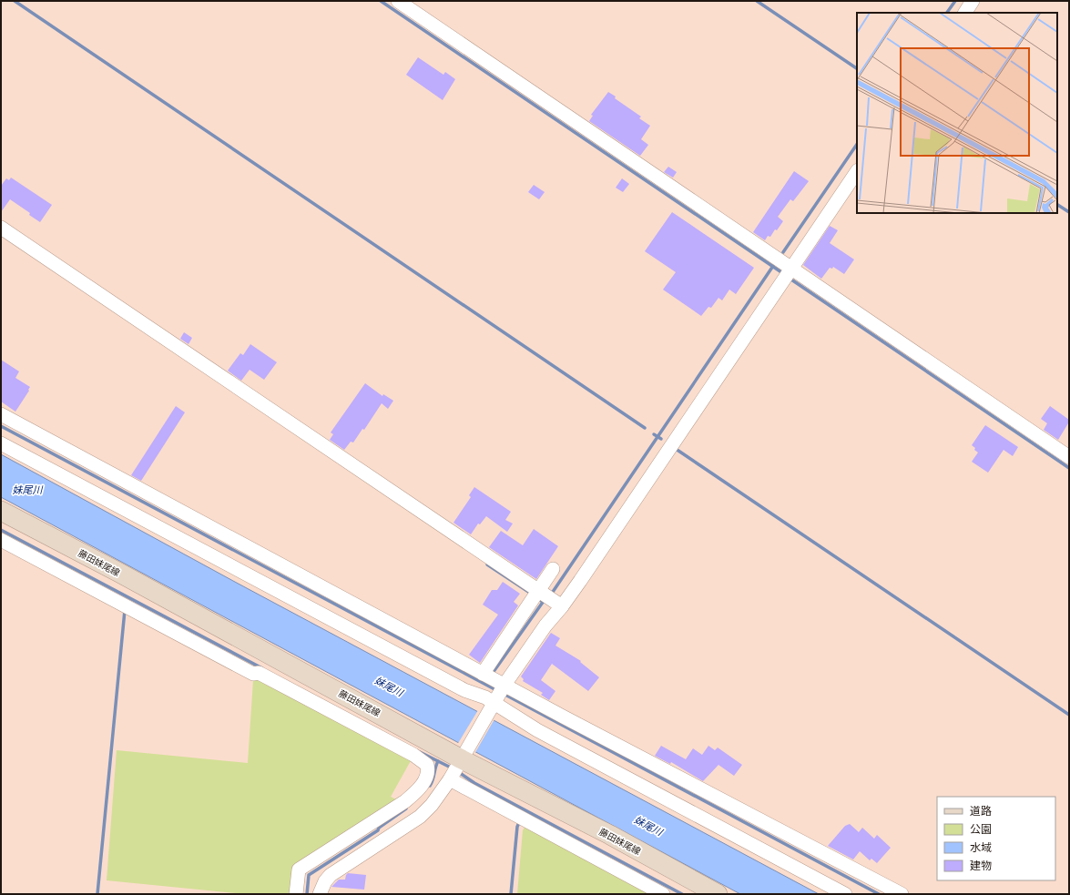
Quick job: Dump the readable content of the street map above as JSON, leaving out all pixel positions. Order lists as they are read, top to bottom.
{
  "streets": {
    "main road": ["藤田妹尾線"]
  },
  "water": ["妹尾川"],
  "legend": [
    "道路",
    "公園",
    "水域",
    "建物"
  ]
}
